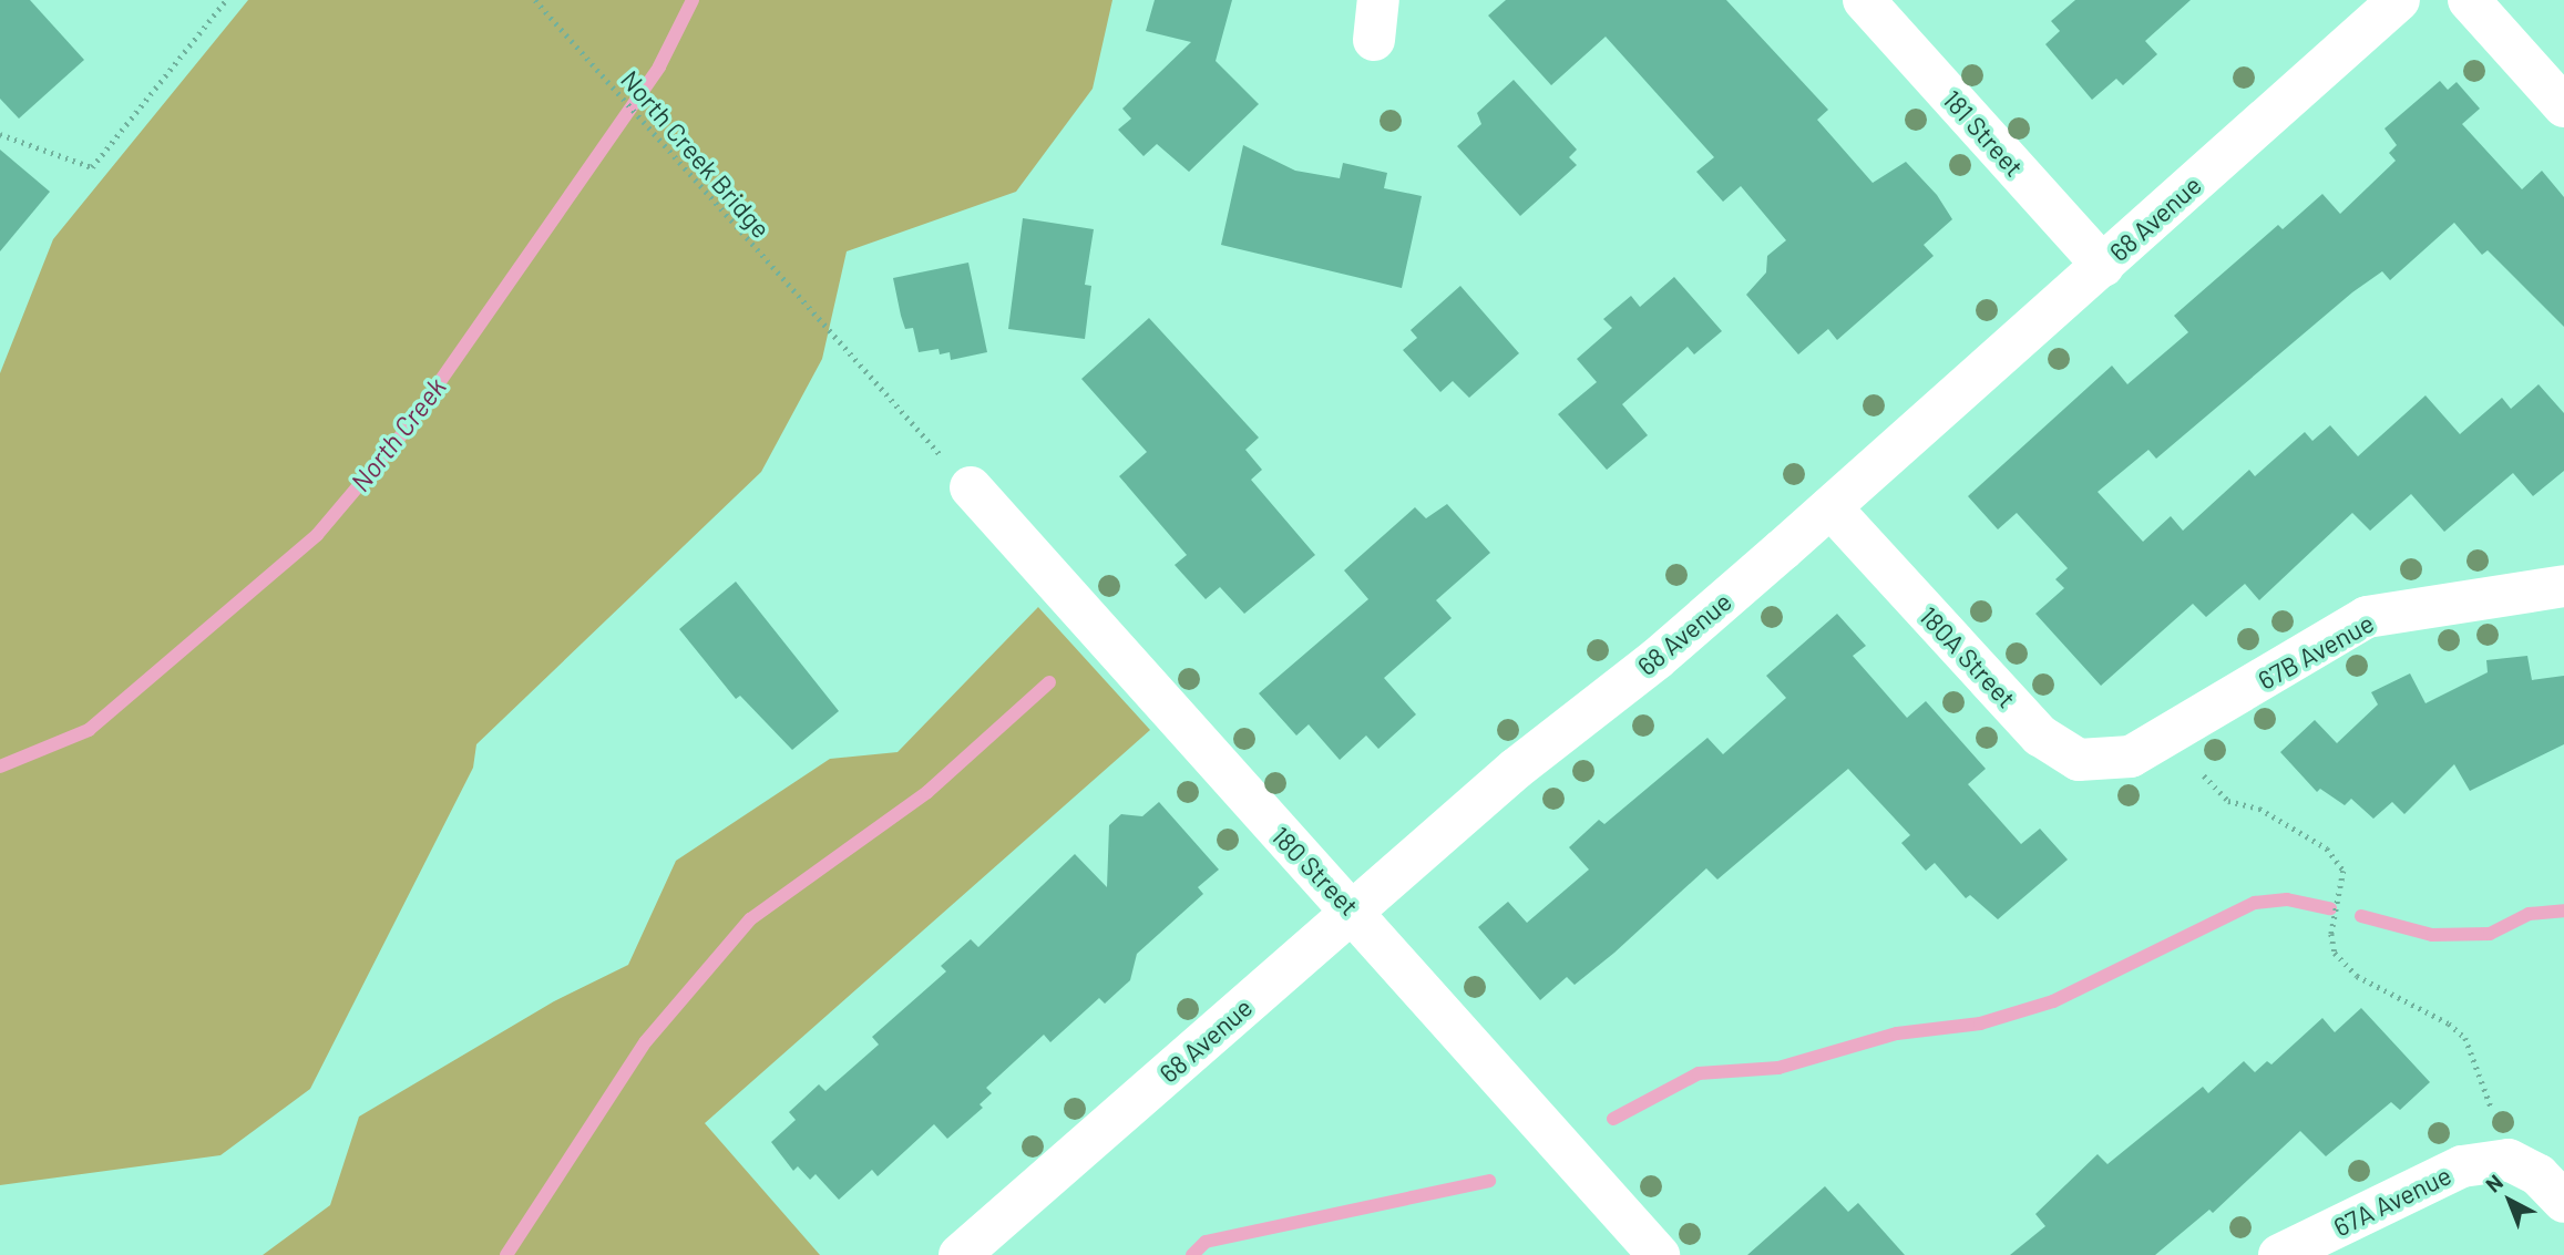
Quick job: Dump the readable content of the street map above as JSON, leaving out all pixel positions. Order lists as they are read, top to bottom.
{
  "streets": {
    "street": [
      "181 Street",
      "68 Avenue",
      "67B Avenue",
      "180A Street",
      "180 Street",
      "67A Avenue"
    ],
    "path": ["North Creek Bridge"]
  },
  "crossings": [
    ["181 Street", "68 Avenue"],
    ["68 Avenue", "180A Street"],
    ["68 Avenue", "180 Street"],
    ["67B Avenue", "180A Street"]
  ],
  "water": ["North Creek"],
  "north": "top left"
}
